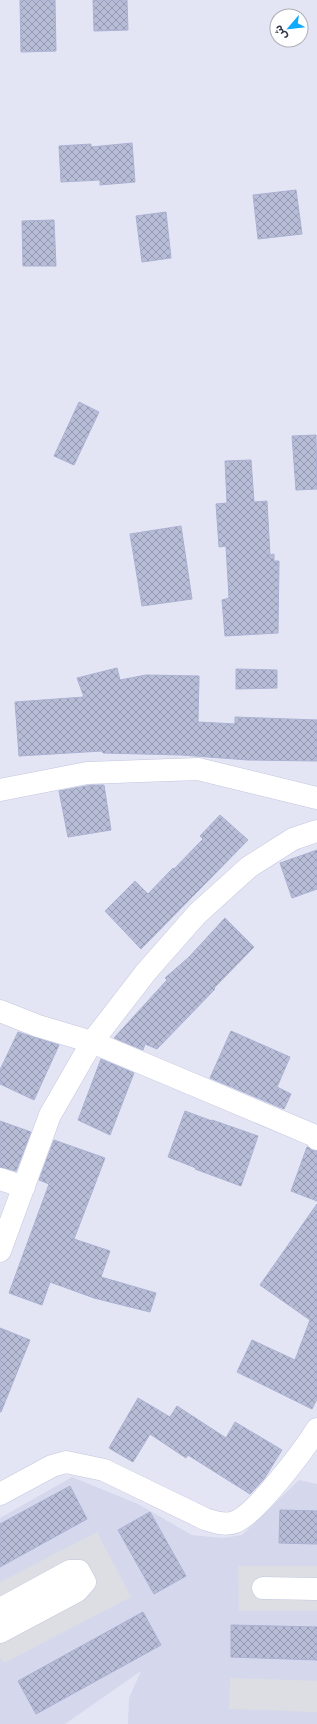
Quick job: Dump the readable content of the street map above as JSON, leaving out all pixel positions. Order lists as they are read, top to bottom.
{
  "north": "bottom left"
}
